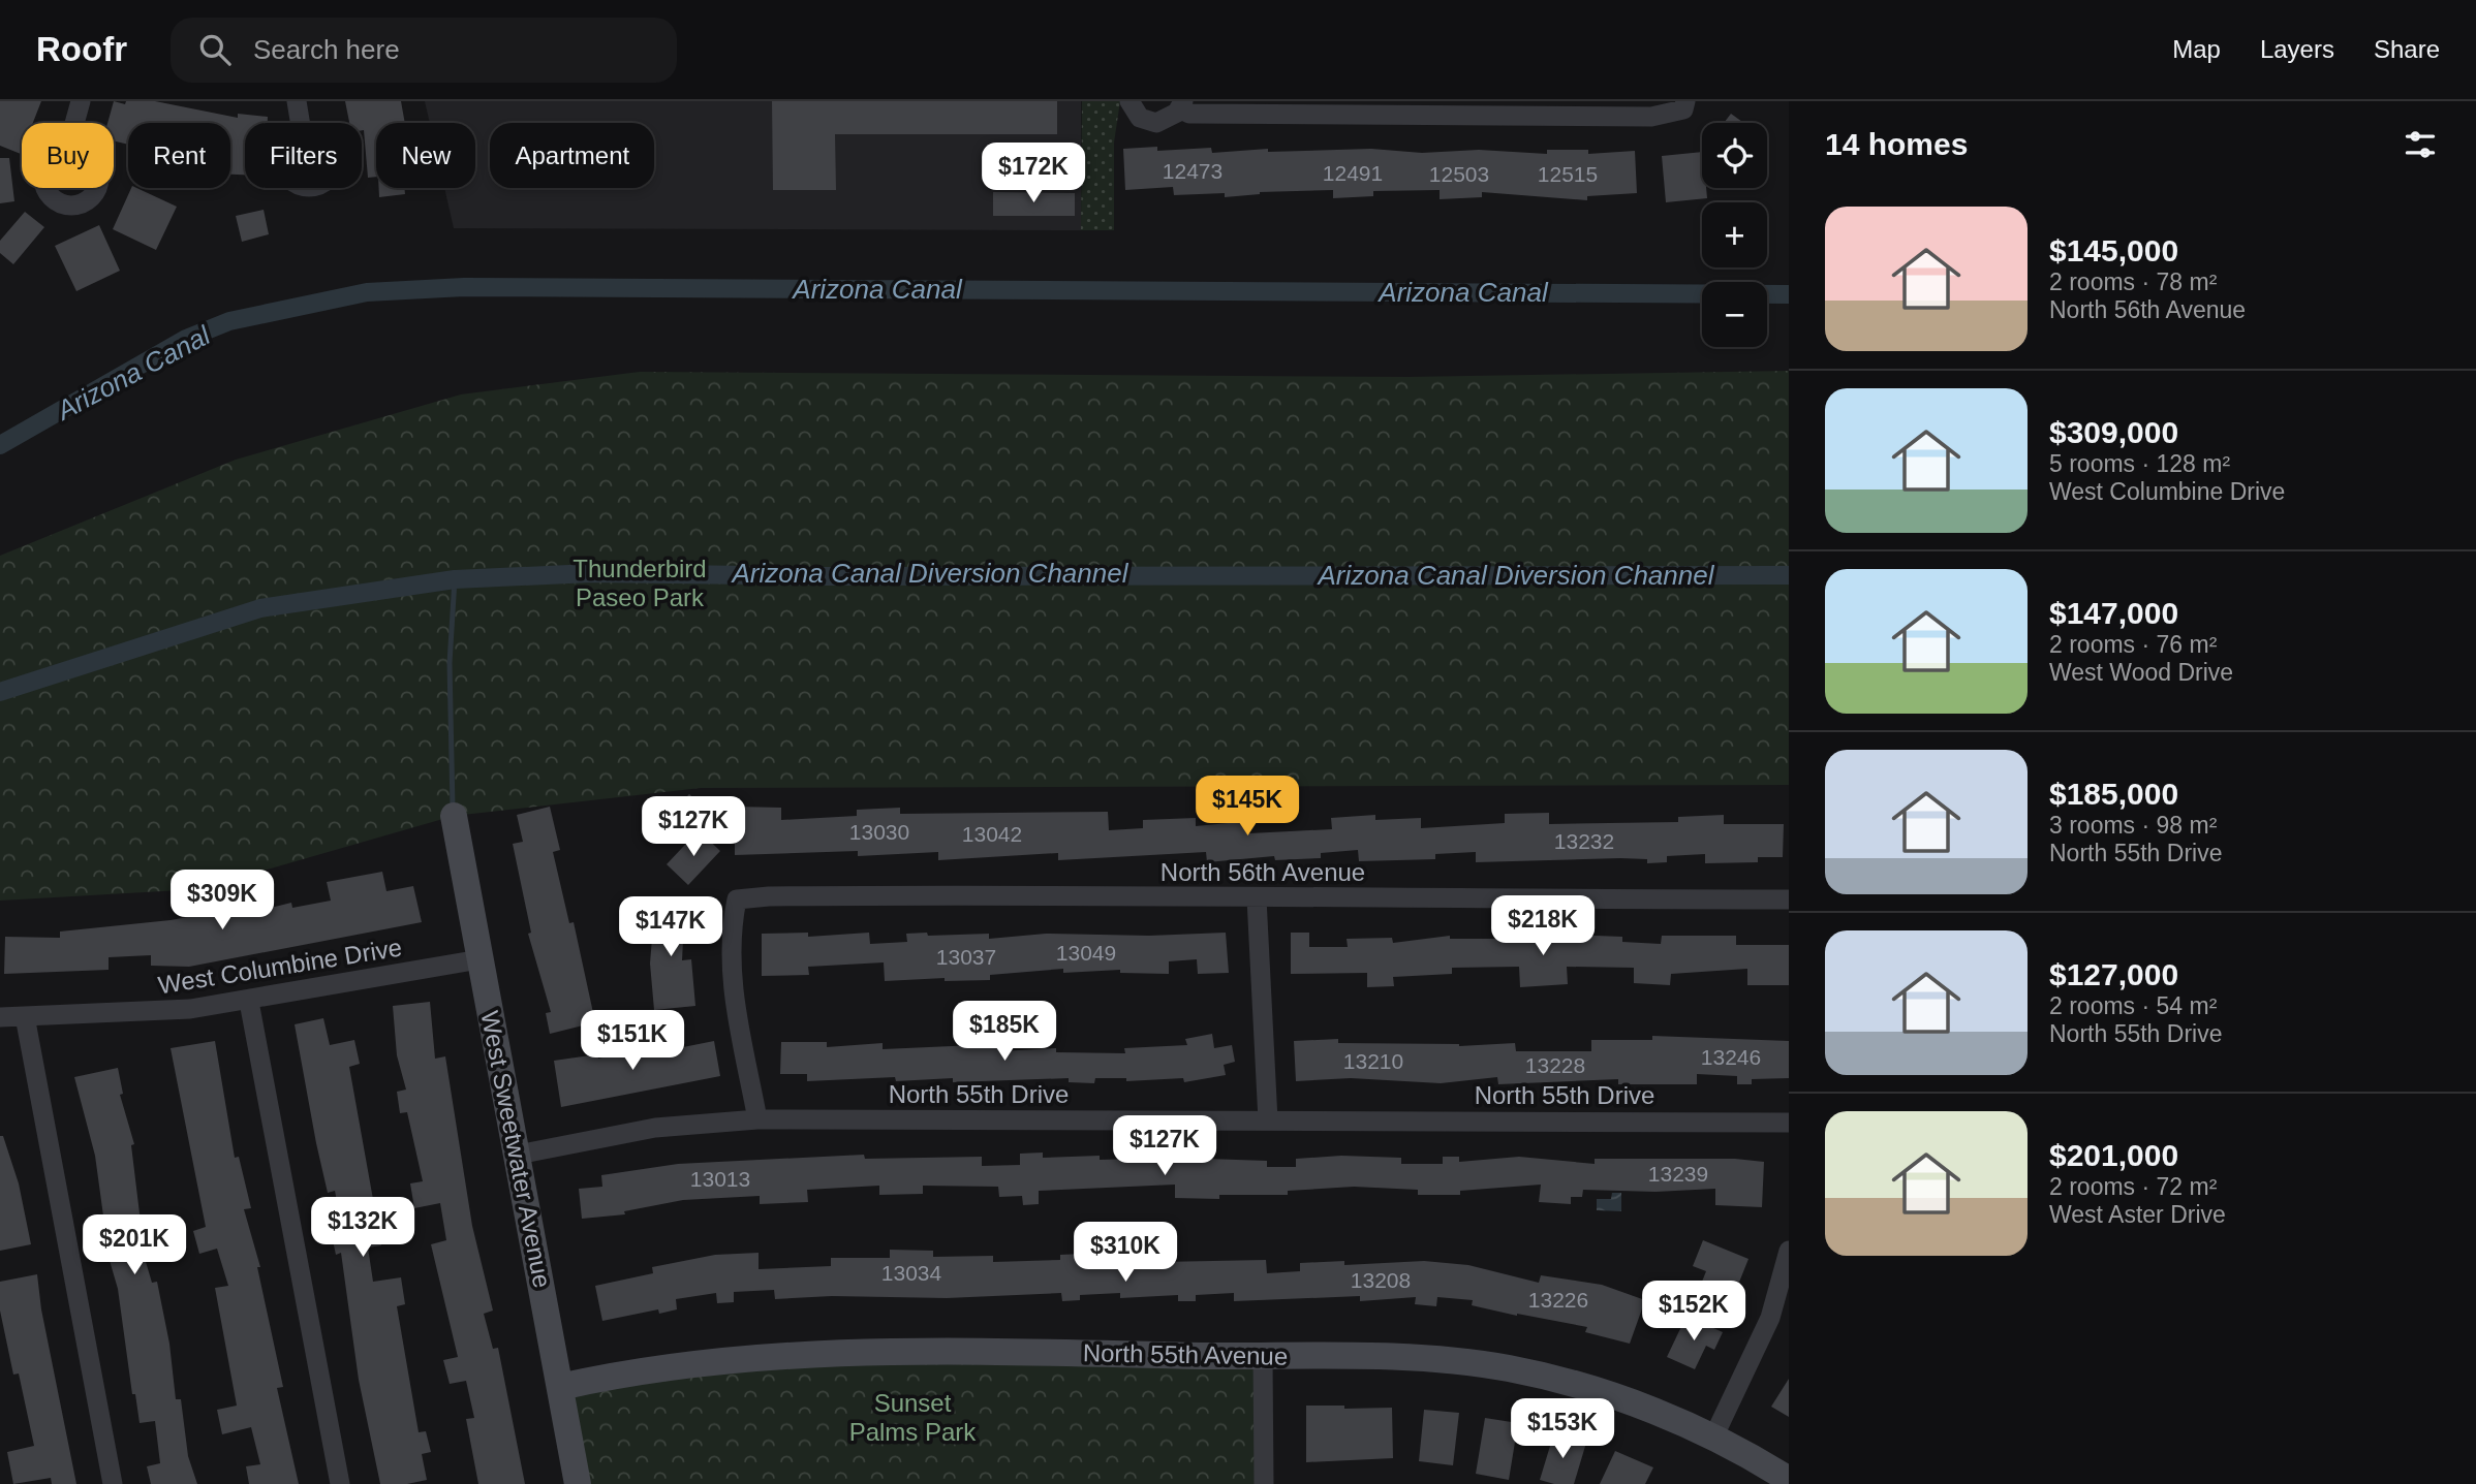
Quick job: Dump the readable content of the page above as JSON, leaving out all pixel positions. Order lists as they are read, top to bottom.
{
  "streets": {
    "street": [
      "North 56th Avenue",
      "West Columbine Drive",
      "North 55th Drive",
      "West Sweetwater Avenue",
      "North 55th Avenue"
    ]
  },
  "crossings": [
    ["North 56th Avenue", "North 55th Drive"],
    ["West Columbine Drive", "West Sweetwater Avenue"],
    ["North 55th Drive", "West Sweetwater Avenue"],
    ["West Sweetwater Avenue", "North 55th Avenue"]
  ],
  "water": ["Arizona Canal", "Arizona Canal Diversion Channel"],
  "parks": ["Thunderbird Paseo Park", "Sunset Palms Park"],
  "house_numbers": [
    "12473",
    "12491",
    "12503",
    "12515",
    "13030",
    "13042",
    "13232",
    "13049",
    "13037",
    "13246",
    "13210",
    "13228",
    "13239",
    "13013",
    "13034",
    "13208",
    "13226"
  ],
  "page": {
    "header": "Roofr",
    "search": "Search here",
    "nav": ["Map", "Layers", "Share"],
    "heading": "14 homes",
    "map_buttons": ["+", "−"],
    "chip": [
      "Buy",
      "Rent",
      "Filters",
      "New",
      "Apartment"
    ],
    "price": [
      "$172K",
      "$145K",
      "$127K",
      "$309K",
      "$218K",
      "$147K",
      "$185K",
      "$151K",
      "$127K",
      "$132K",
      "$201K",
      "$310K",
      "$152K",
      "$153K"
    ],
    "list": [
      {
        "name": "$145,000",
        "note": "2 rooms · 78 m² · North 56th Avenue"
      },
      {
        "name": "$309,000",
        "note": "5 rooms · 128 m² · West Columbine Drive"
      },
      {
        "name": "$147,000",
        "note": "2 rooms · 76 m² · West Wood Drive"
      },
      {
        "name": "$185,000",
        "note": "3 rooms · 98 m² · North 55th Drive"
      },
      {
        "name": "$127,000",
        "note": "2 rooms · 54 m² · North 55th Drive"
      },
      {
        "name": "$201,000",
        "note": "2 rooms · 72 m² · West Aster Drive"
      }
    ]
  }
}
